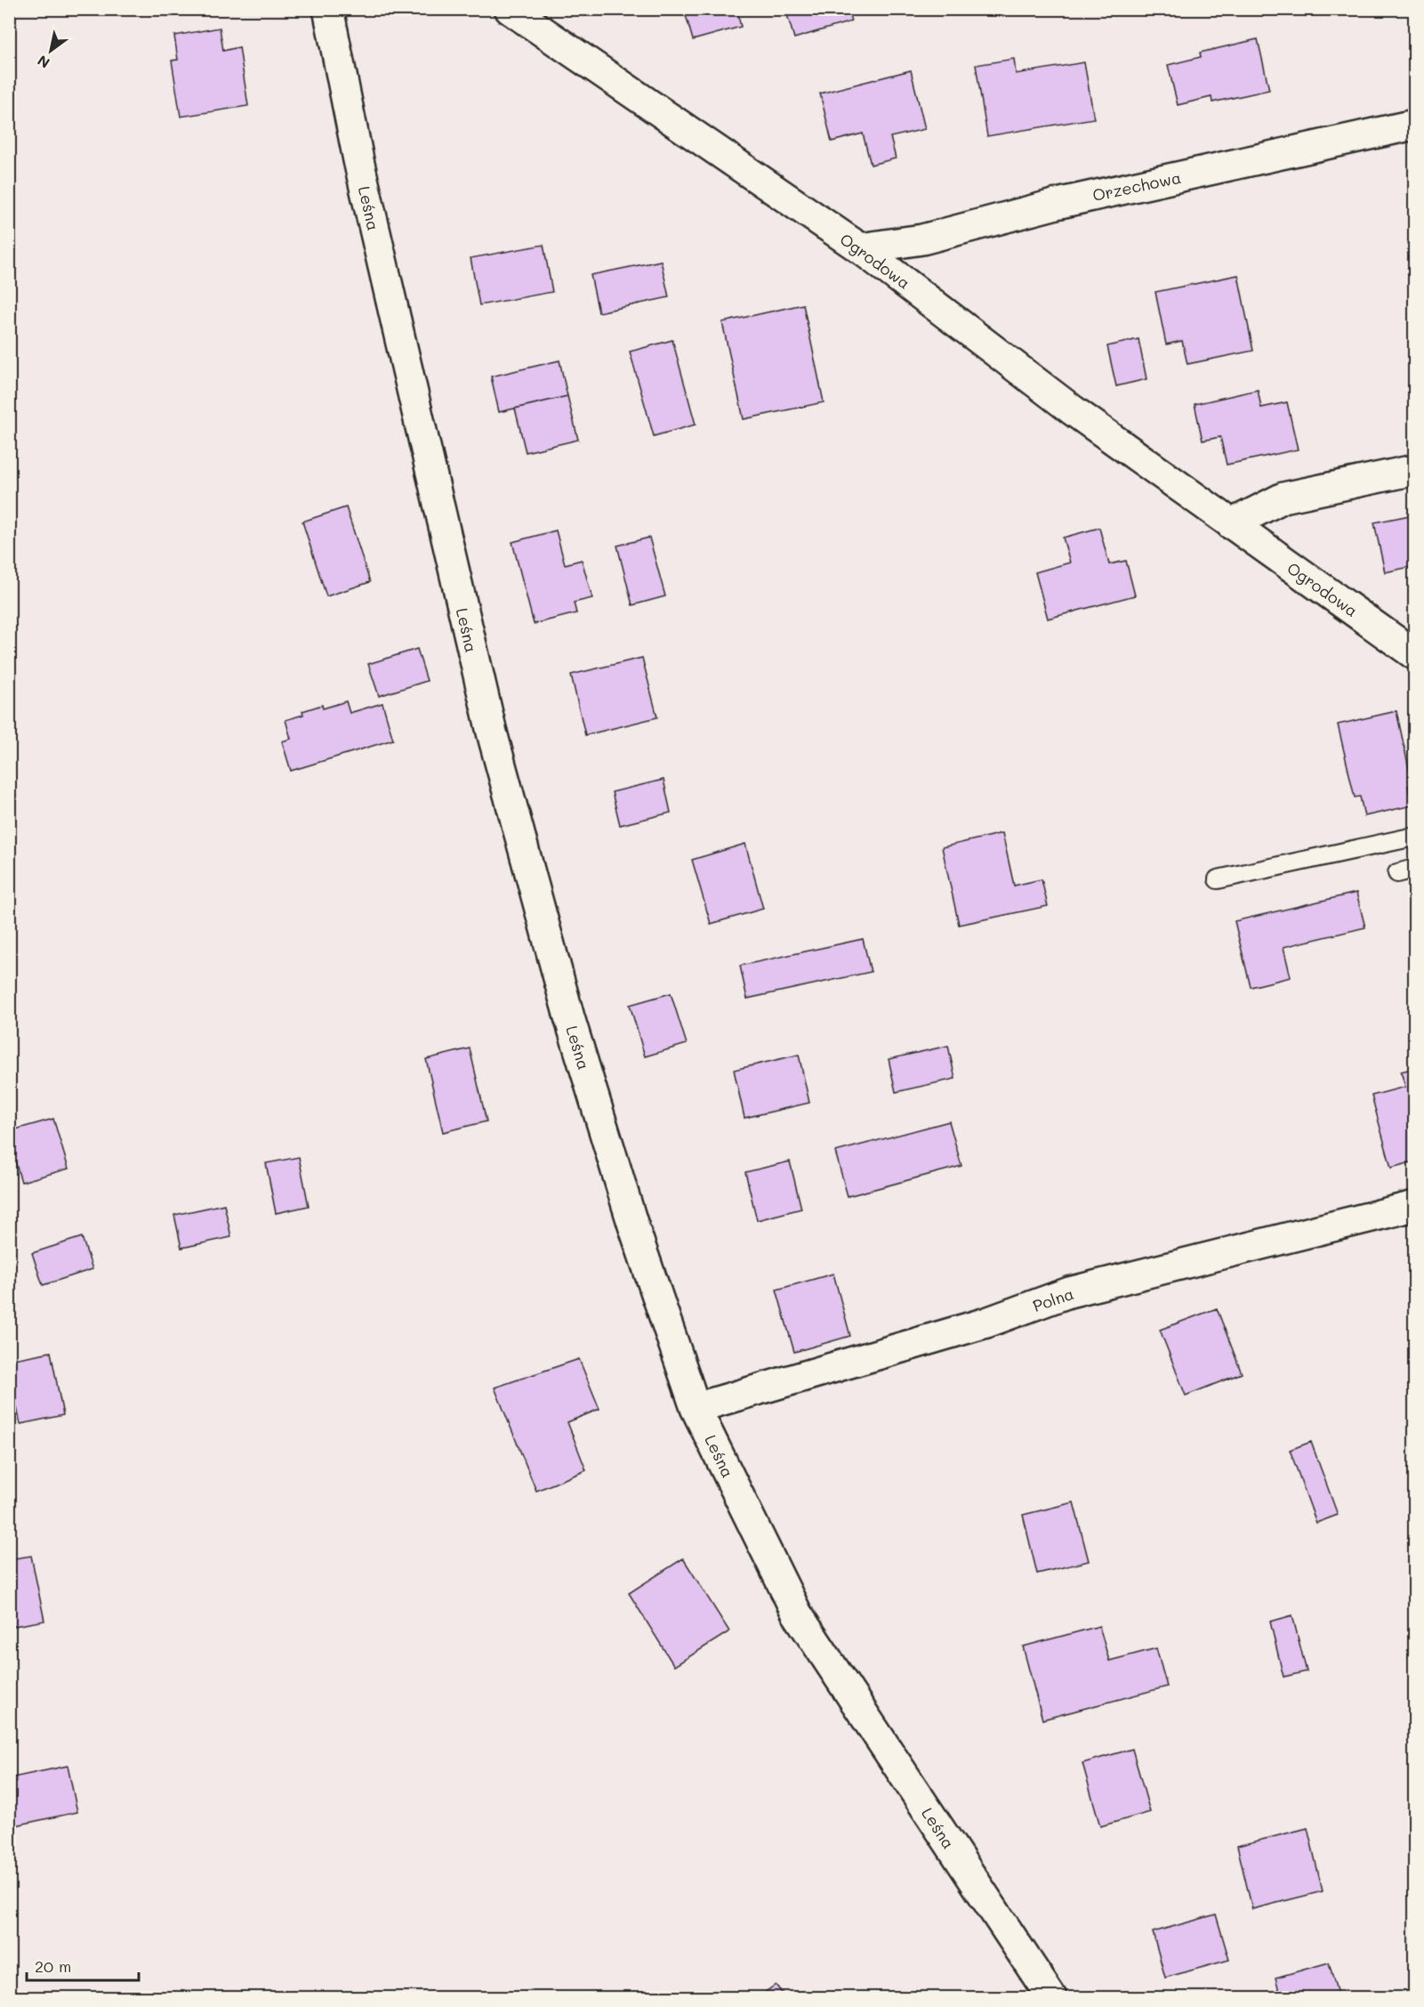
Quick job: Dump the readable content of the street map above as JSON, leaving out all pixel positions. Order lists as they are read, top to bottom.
{
  "streets": {
    "street": [
      "Orzechowa",
      "Leśna",
      "Ogrodowa",
      "Polna"
    ]
  },
  "crossings": [
    ["Orzechowa", "Ogrodowa"],
    ["Leśna", "Polna"]
  ],
  "scale_bar": "20 m",
  "north": "bottom left"
}
